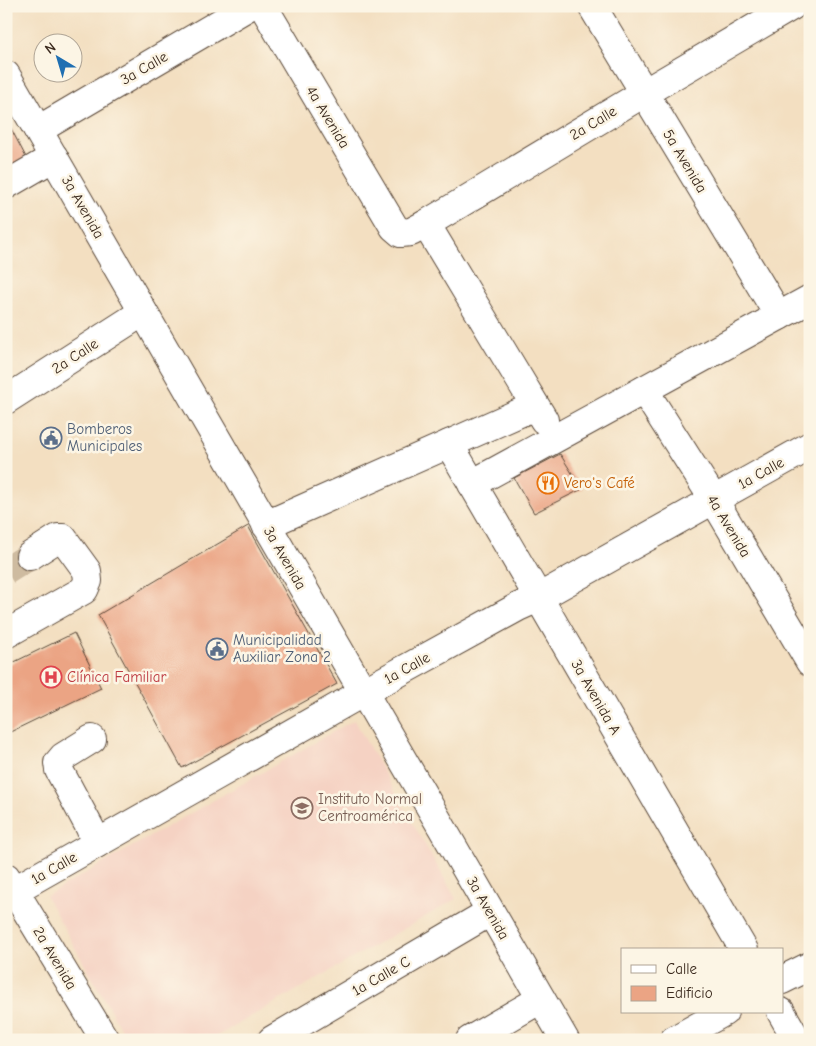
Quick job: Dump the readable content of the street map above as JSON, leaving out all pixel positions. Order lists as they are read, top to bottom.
{
  "streets": {
    "street": [
      "3a Calle",
      "4a Avenida",
      "2a Calle",
      "5a Avenida",
      "3a Avenida",
      "1a Calle",
      "3a Avenida A",
      "2a Avenida",
      "1a Calle C"
    ]
  },
  "crossings": [
    ["3a Calle", "3a Avenida"],
    ["4a Avenida", "2a Calle"],
    ["4a Avenida", "1a Calle"],
    ["2a Calle", "5a Avenida"],
    ["2a Calle", "3a Avenida"],
    ["3a Avenida", "1a Calle"],
    ["3a Avenida", "1a Calle C"],
    ["1a Calle", "3a Avenida A"],
    ["1a Calle", "2a Avenida"]
  ],
  "places": {
    "public building": ["Bomberos Municipales", "Municipalidad Auxiliar Zona 2"],
    "restaurant": ["Vero's Café"],
    "hospital": ["Clínica Familiar"],
    "school or university": ["Instituto Normal Centroamérica"]
  },
  "legend": ["Calle", "Edificio"],
  "north": "top left"
}
